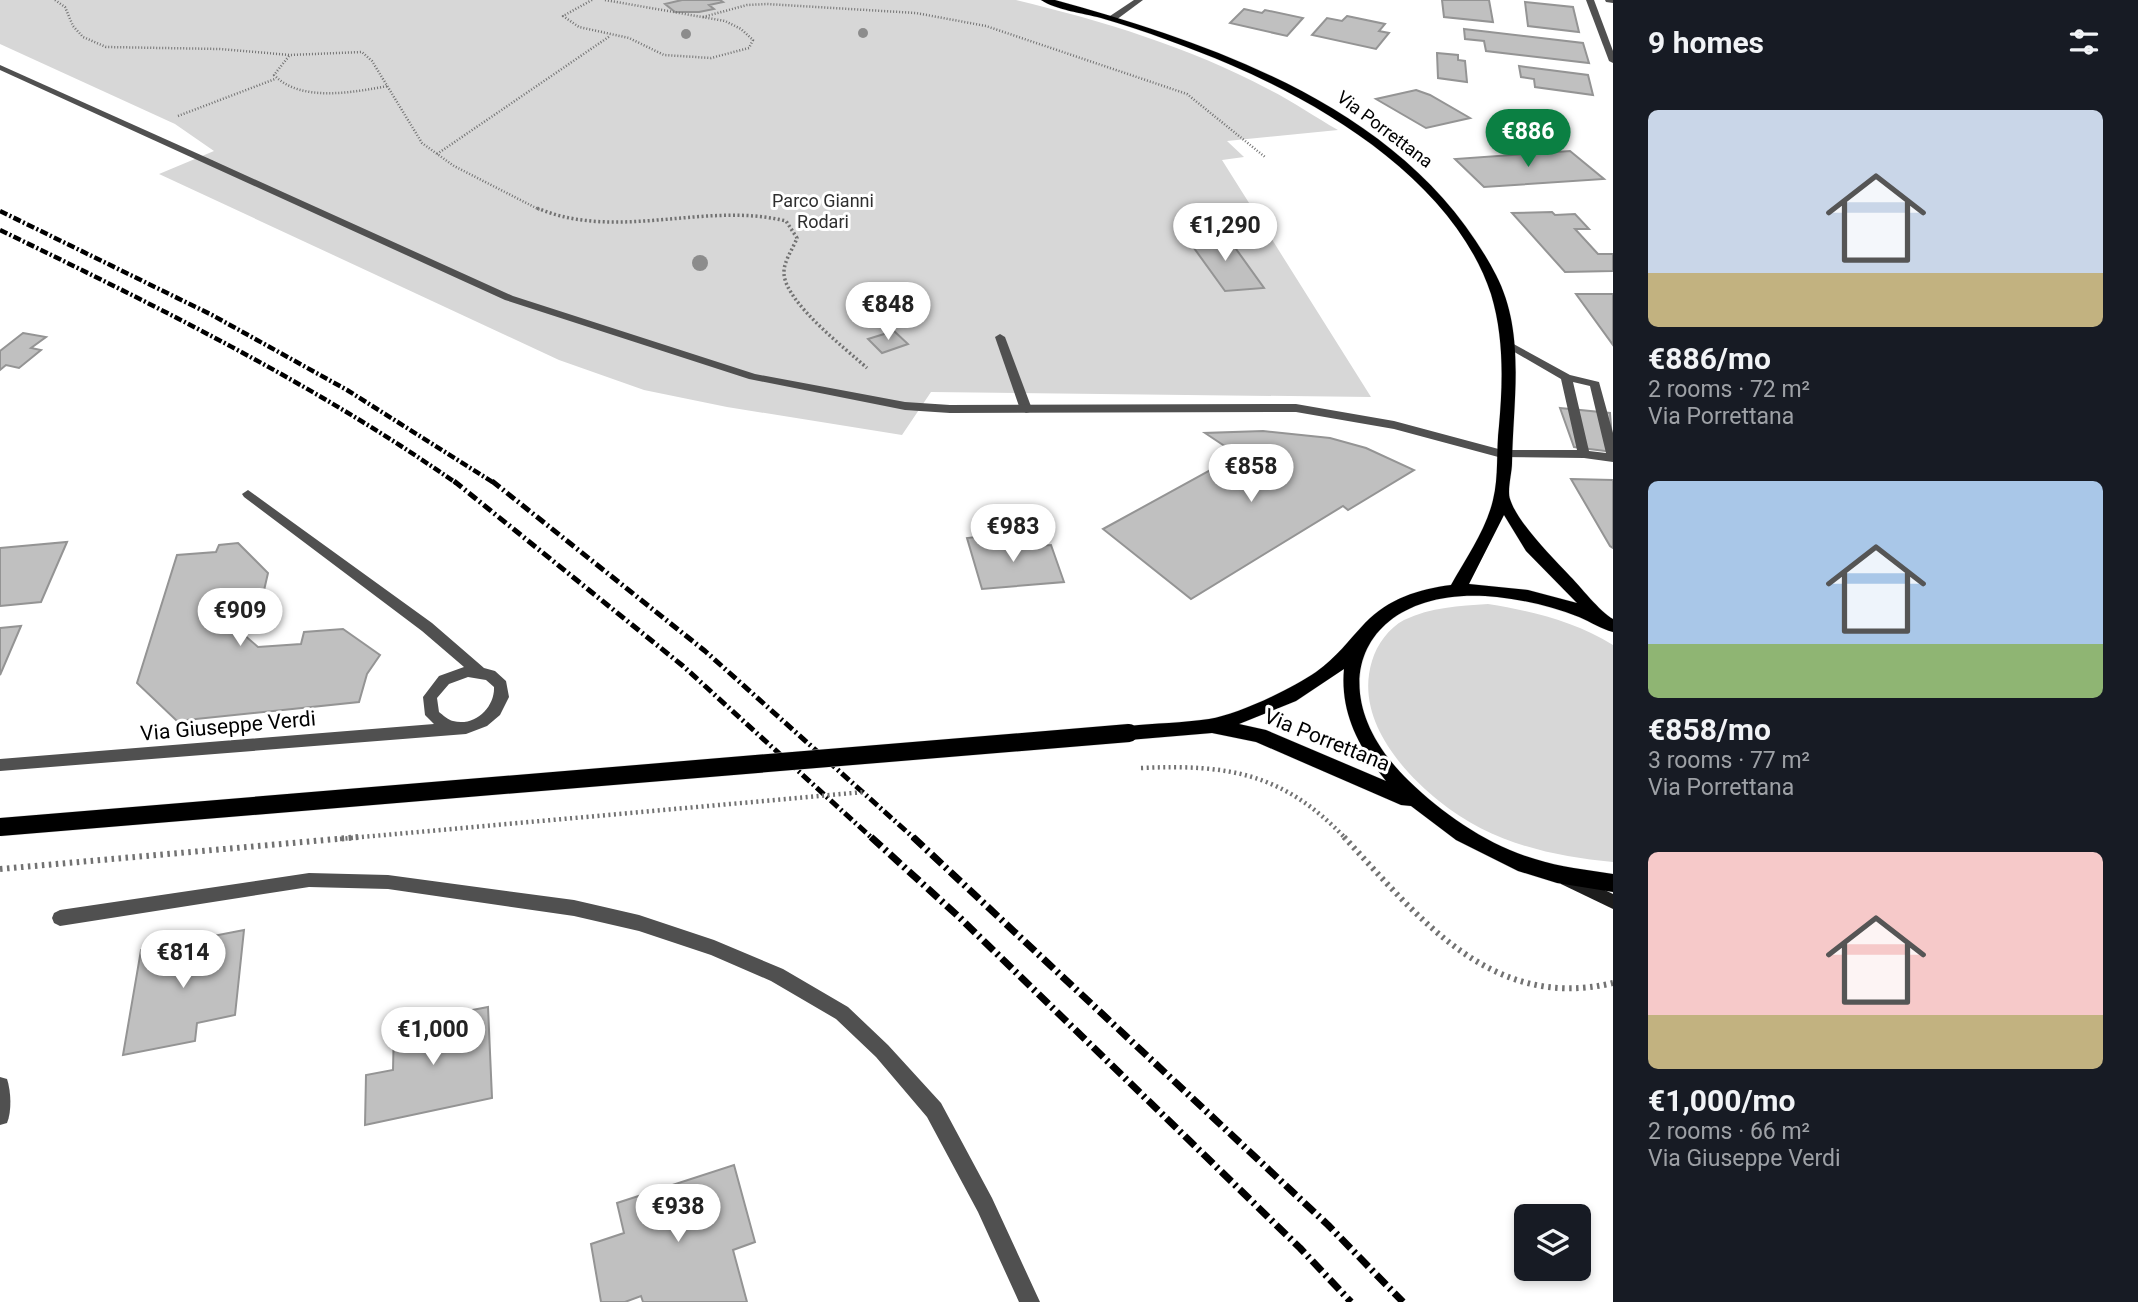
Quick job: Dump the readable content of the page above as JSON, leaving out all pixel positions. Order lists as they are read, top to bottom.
{
  "streets": {
    "main road": ["Via Porrettana"],
    "street": ["Via Giuseppe Verdi"]
  },
  "parks": ["Parco Gianni Rodari"],
  "page": {
    "heading": "9 homes",
    "list": [
      {
        "name": "€886/mo",
        "note": "2 rooms · 72 m² · Via Porrettana"
      },
      {
        "name": "€858/mo",
        "note": "3 rooms · 77 m² · Via Porrettana"
      },
      {
        "name": "€1,000/mo",
        "note": "2 rooms · 66 m² · Via Giuseppe Verdi"
      }
    ],
    "price": [
      "€886",
      "€1,290",
      "€848",
      "€858",
      "€983",
      "€909",
      "€814",
      "€1,000",
      "€938"
    ]
  }
}
